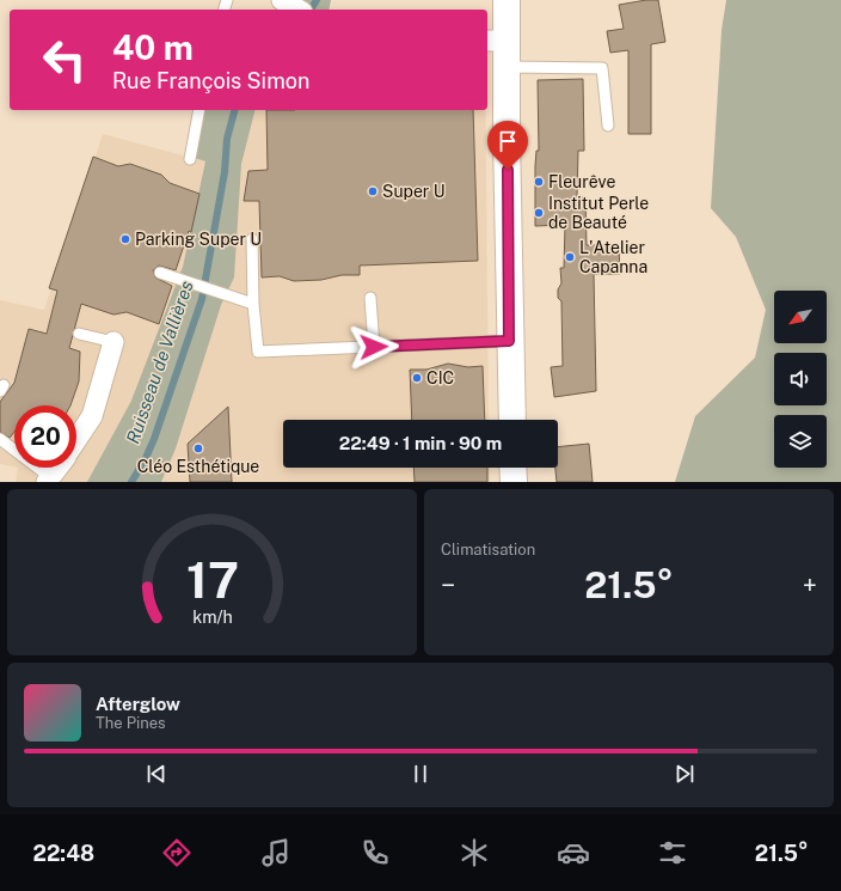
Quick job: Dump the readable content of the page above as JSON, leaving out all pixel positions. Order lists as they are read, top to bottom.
{
  "water": ["Ruisseau de Vallières"],
  "places": [
    "Fleurêve",
    "Super U",
    "Institut Perle de Beauté",
    "Parking Super U",
    "L'Atelier Capanna",
    "CIC",
    "Cléo Esthétique"
  ],
  "north": "bottom left",
  "page": {
    "turn": ["40 m", "Rue François Simon"],
    "limit": "20",
    "trip": "22:49 · 1 min · 90 m",
    "tile": "Climatisation",
    "heat": ["−", "21.5°", "+"],
    "song": ["Afterglow", "The Pines"],
    "tabs": ["22:48", "21.5°"],
    "gauge": ["17", "km/h"]
  }
}
